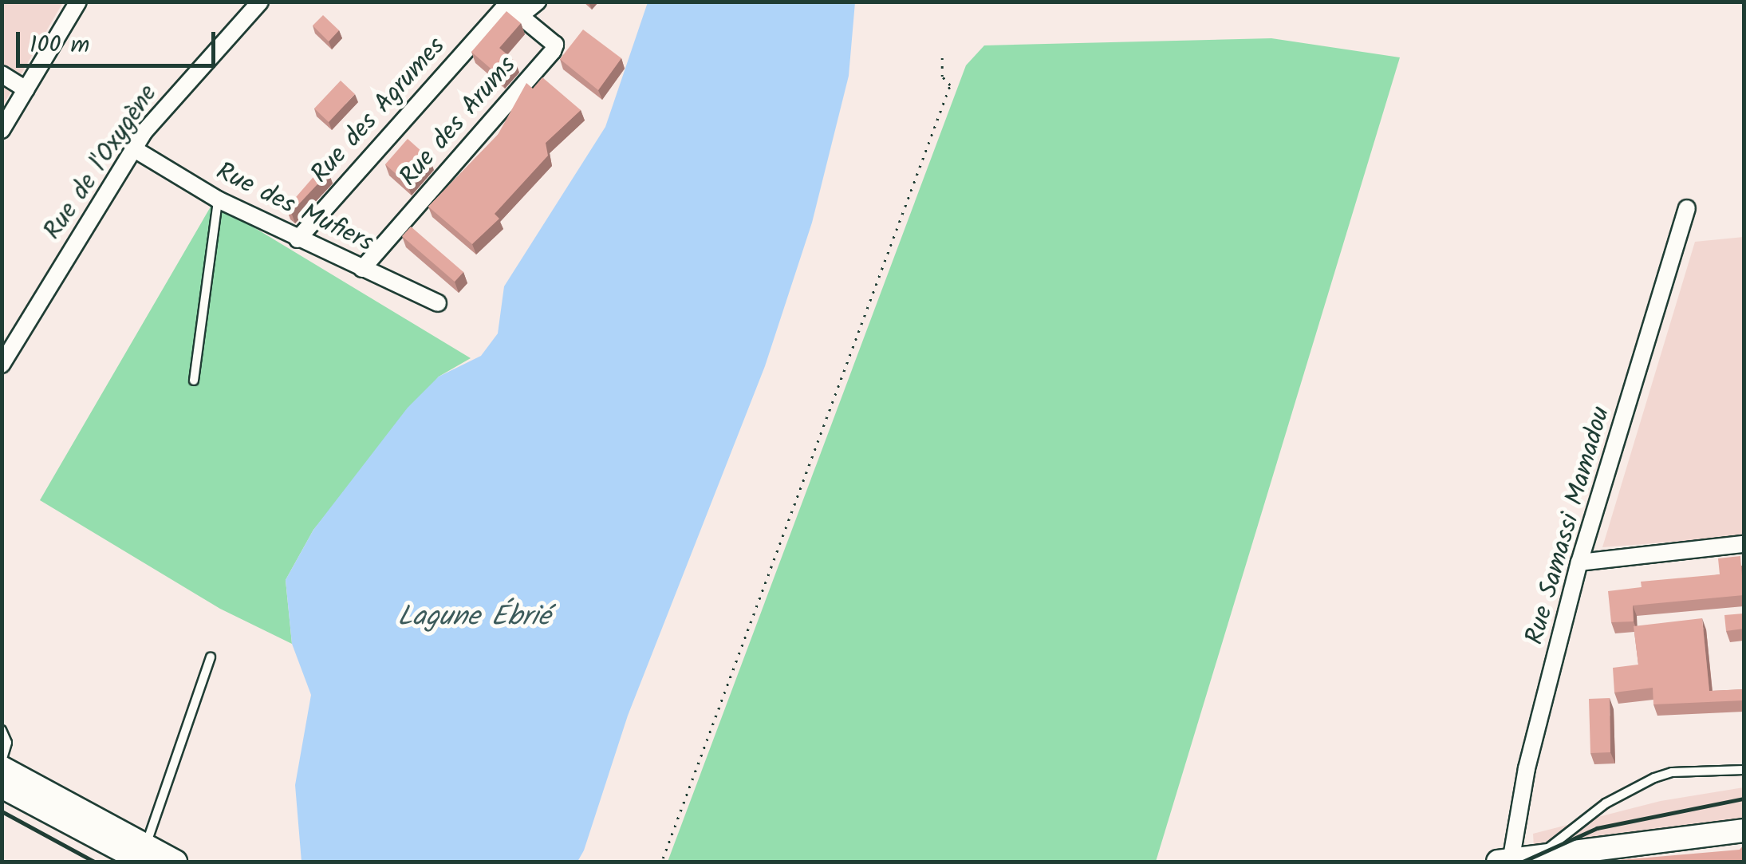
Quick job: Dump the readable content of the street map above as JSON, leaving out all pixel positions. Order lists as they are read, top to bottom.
{
  "streets": {
    "street": [
      "Rue des Agrumes",
      "Rue des Arums",
      "Rue de l'Oxygène",
      "Rue des Mufiers",
      "Rue Samassi Mamadou"
    ]
  },
  "crossings": [
    ["Rue des Agrumes", "Rue des Arums"],
    ["Rue des Agrumes", "Rue des Mufiers"],
    ["Rue des Arums", "Rue des Mufiers"],
    ["Rue de l'Oxygène", "Rue des Mufiers"]
  ],
  "water": ["Lagune Ébrié"],
  "scale_bar": "100 m"
}
